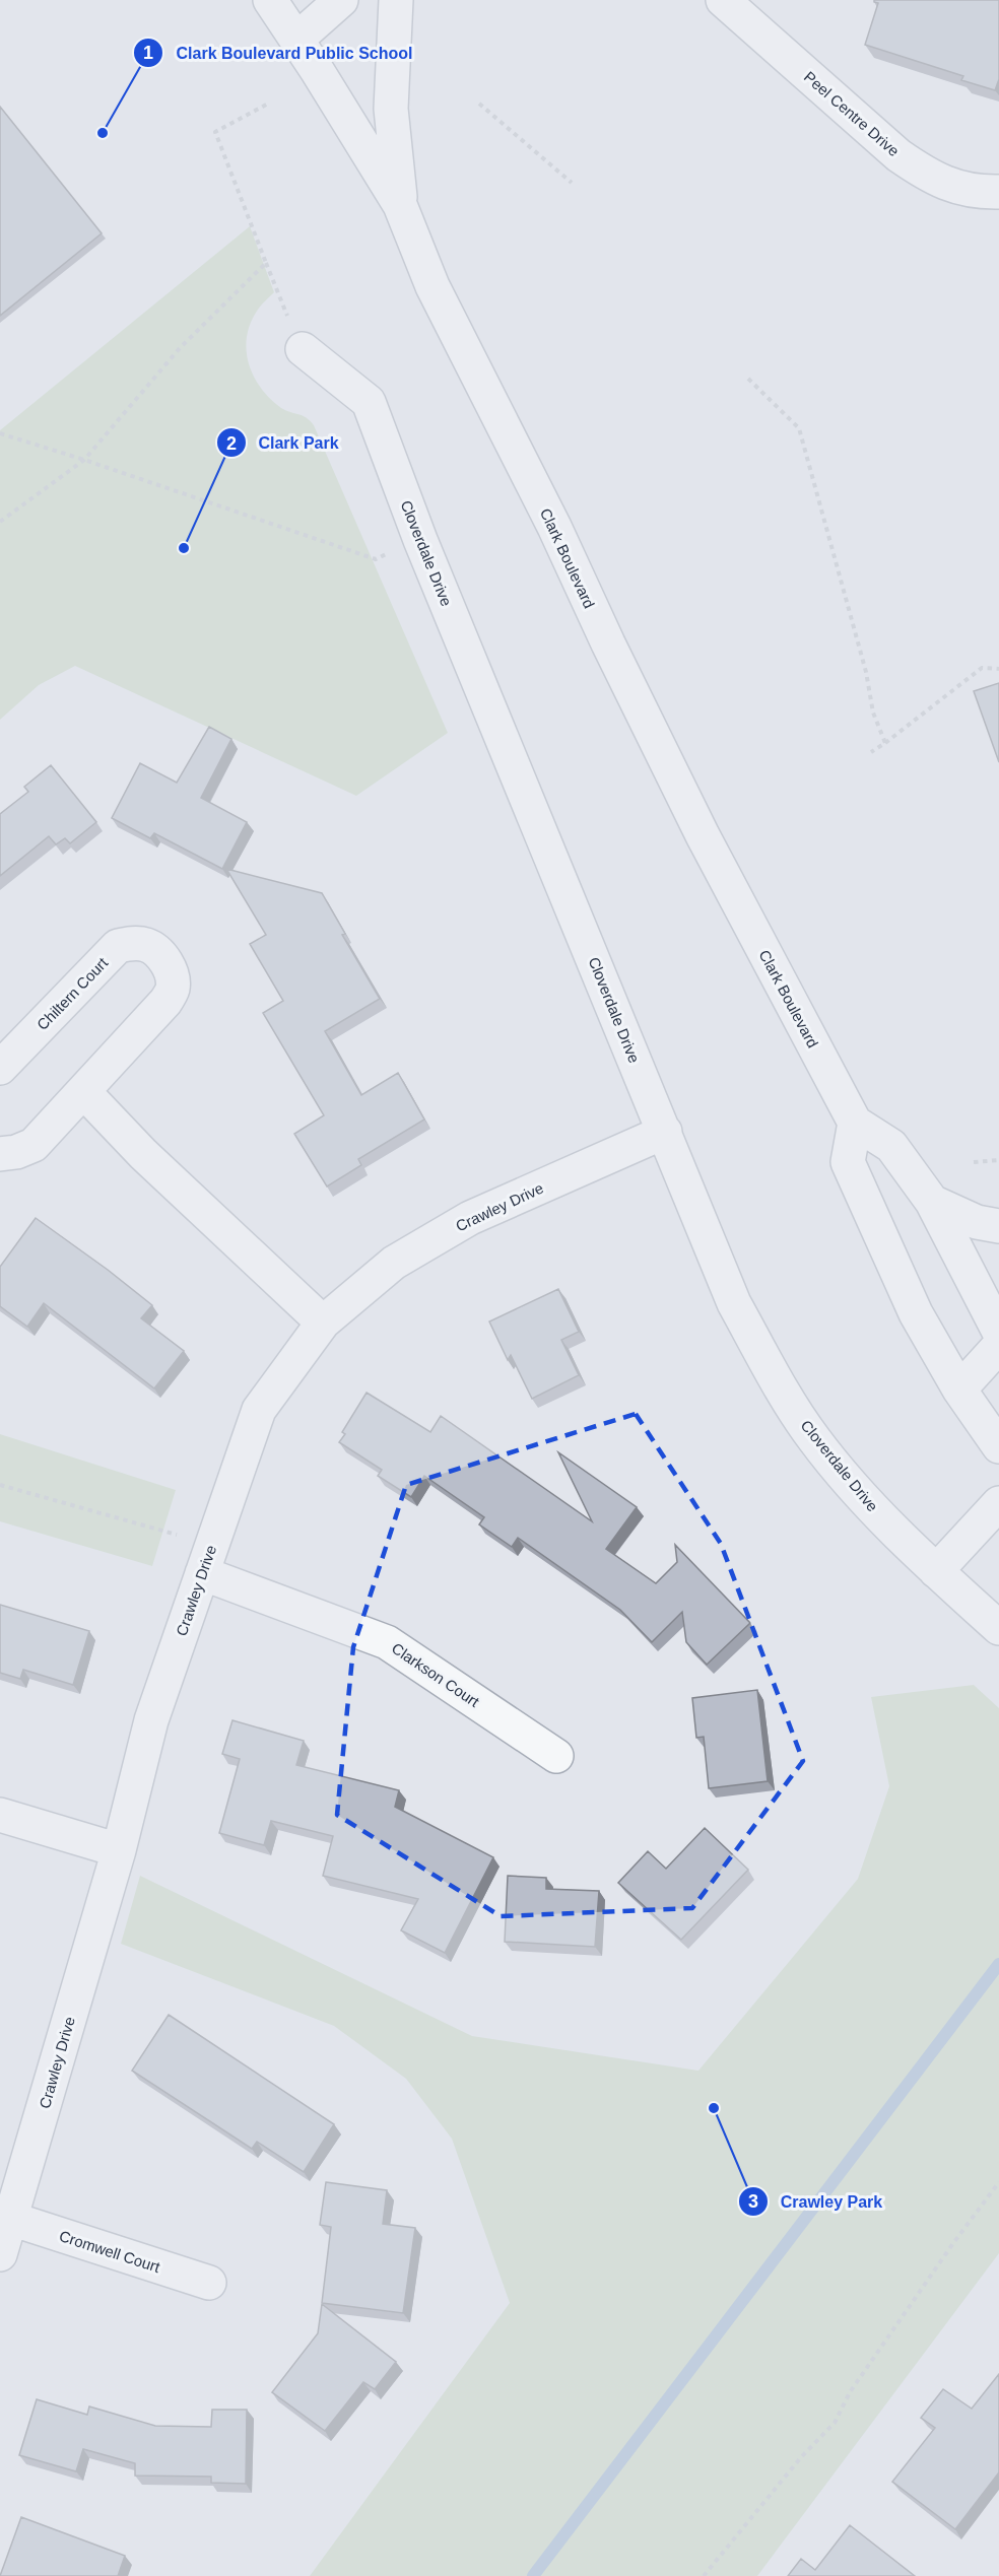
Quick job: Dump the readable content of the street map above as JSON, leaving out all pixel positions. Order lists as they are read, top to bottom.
{
  "streets": {
    "street": [
      "Peel Centre Drive",
      "Cloverdale Drive",
      "Clark Boulevard",
      "Chiltern Court",
      "Crawley Drive",
      "Clarkson Court",
      "Cromwell Court"
    ]
  },
  "crossings": [
    ["Cloverdale Drive", "Crawley Drive"],
    ["Crawley Drive", "Clarkson Court"],
    ["Crawley Drive", "Cromwell Court"]
  ],
  "places": ["Clark Boulevard Public School", "Clark Park", "Crawley Park"]
}
